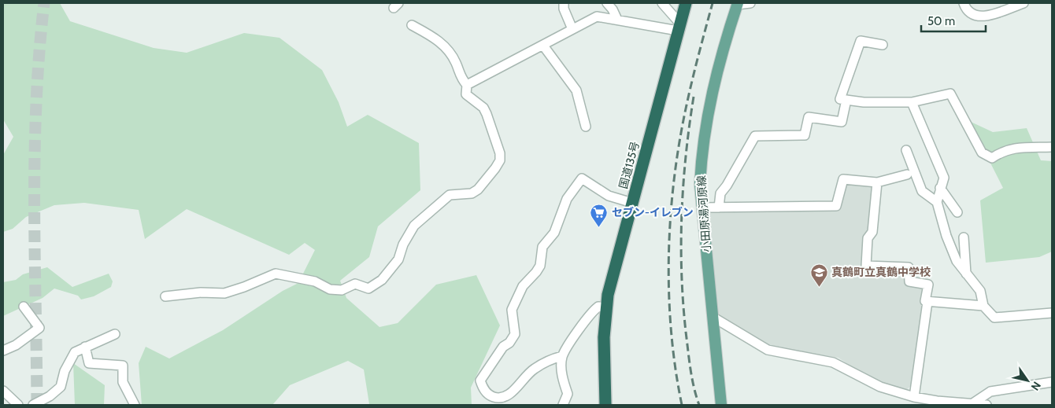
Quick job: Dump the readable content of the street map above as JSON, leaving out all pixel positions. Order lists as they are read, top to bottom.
{
  "streets": {
    "highway": ["国道135号"],
    "main road": ["小田原湯河原線"]
  },
  "places": {
    "supermarket": ["セブン-イレブン"],
    "school or university": ["真鶴町立真鶴中学校"]
  },
  "scale_bar": "50 m",
  "north": "bottom right"
}
